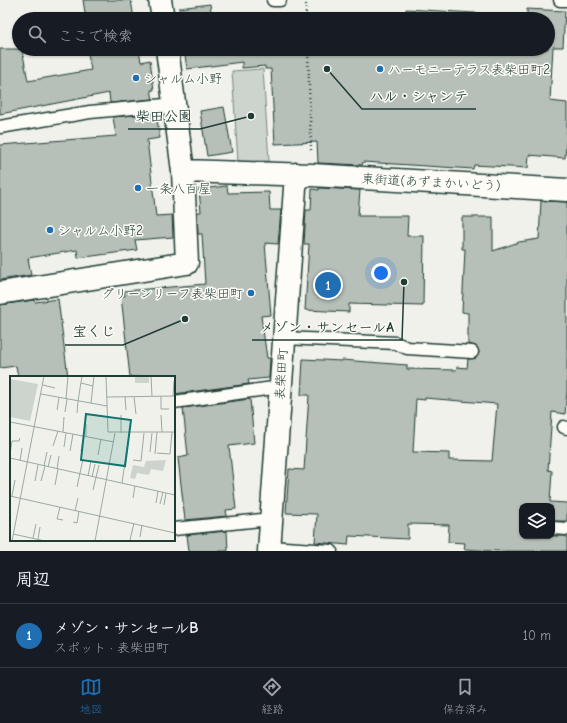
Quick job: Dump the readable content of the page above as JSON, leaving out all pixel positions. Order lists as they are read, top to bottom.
{
  "streets": {
    "street": ["東街道(あずまかいどう)", "表柴田町"]
  },
  "crossings": [
    ["東街道(あずまかいどう)", "表柴田町"]
  ],
  "places": [
    "ハル・シャンテ",
    "ハーモニーテラス表柴田町2",
    "シャルム小野",
    "柴田公園",
    "一条八百屋",
    "シャルム小野2",
    "メゾン・サンセールA",
    "グリーンリーフ表柴田町",
    "宝くじ"
  ],
  "page": {
    "search": "ここで検索",
    "pins": "1",
    "heading": "周辺",
    "list": [
      {
        "mark": "1",
        "name": "メゾン・サンセールB",
        "note": "スポット · 表柴田町",
        "value": "10 m"
      }
    ],
    "nav": ["地図", "経路", "保存済み"]
  }
}
